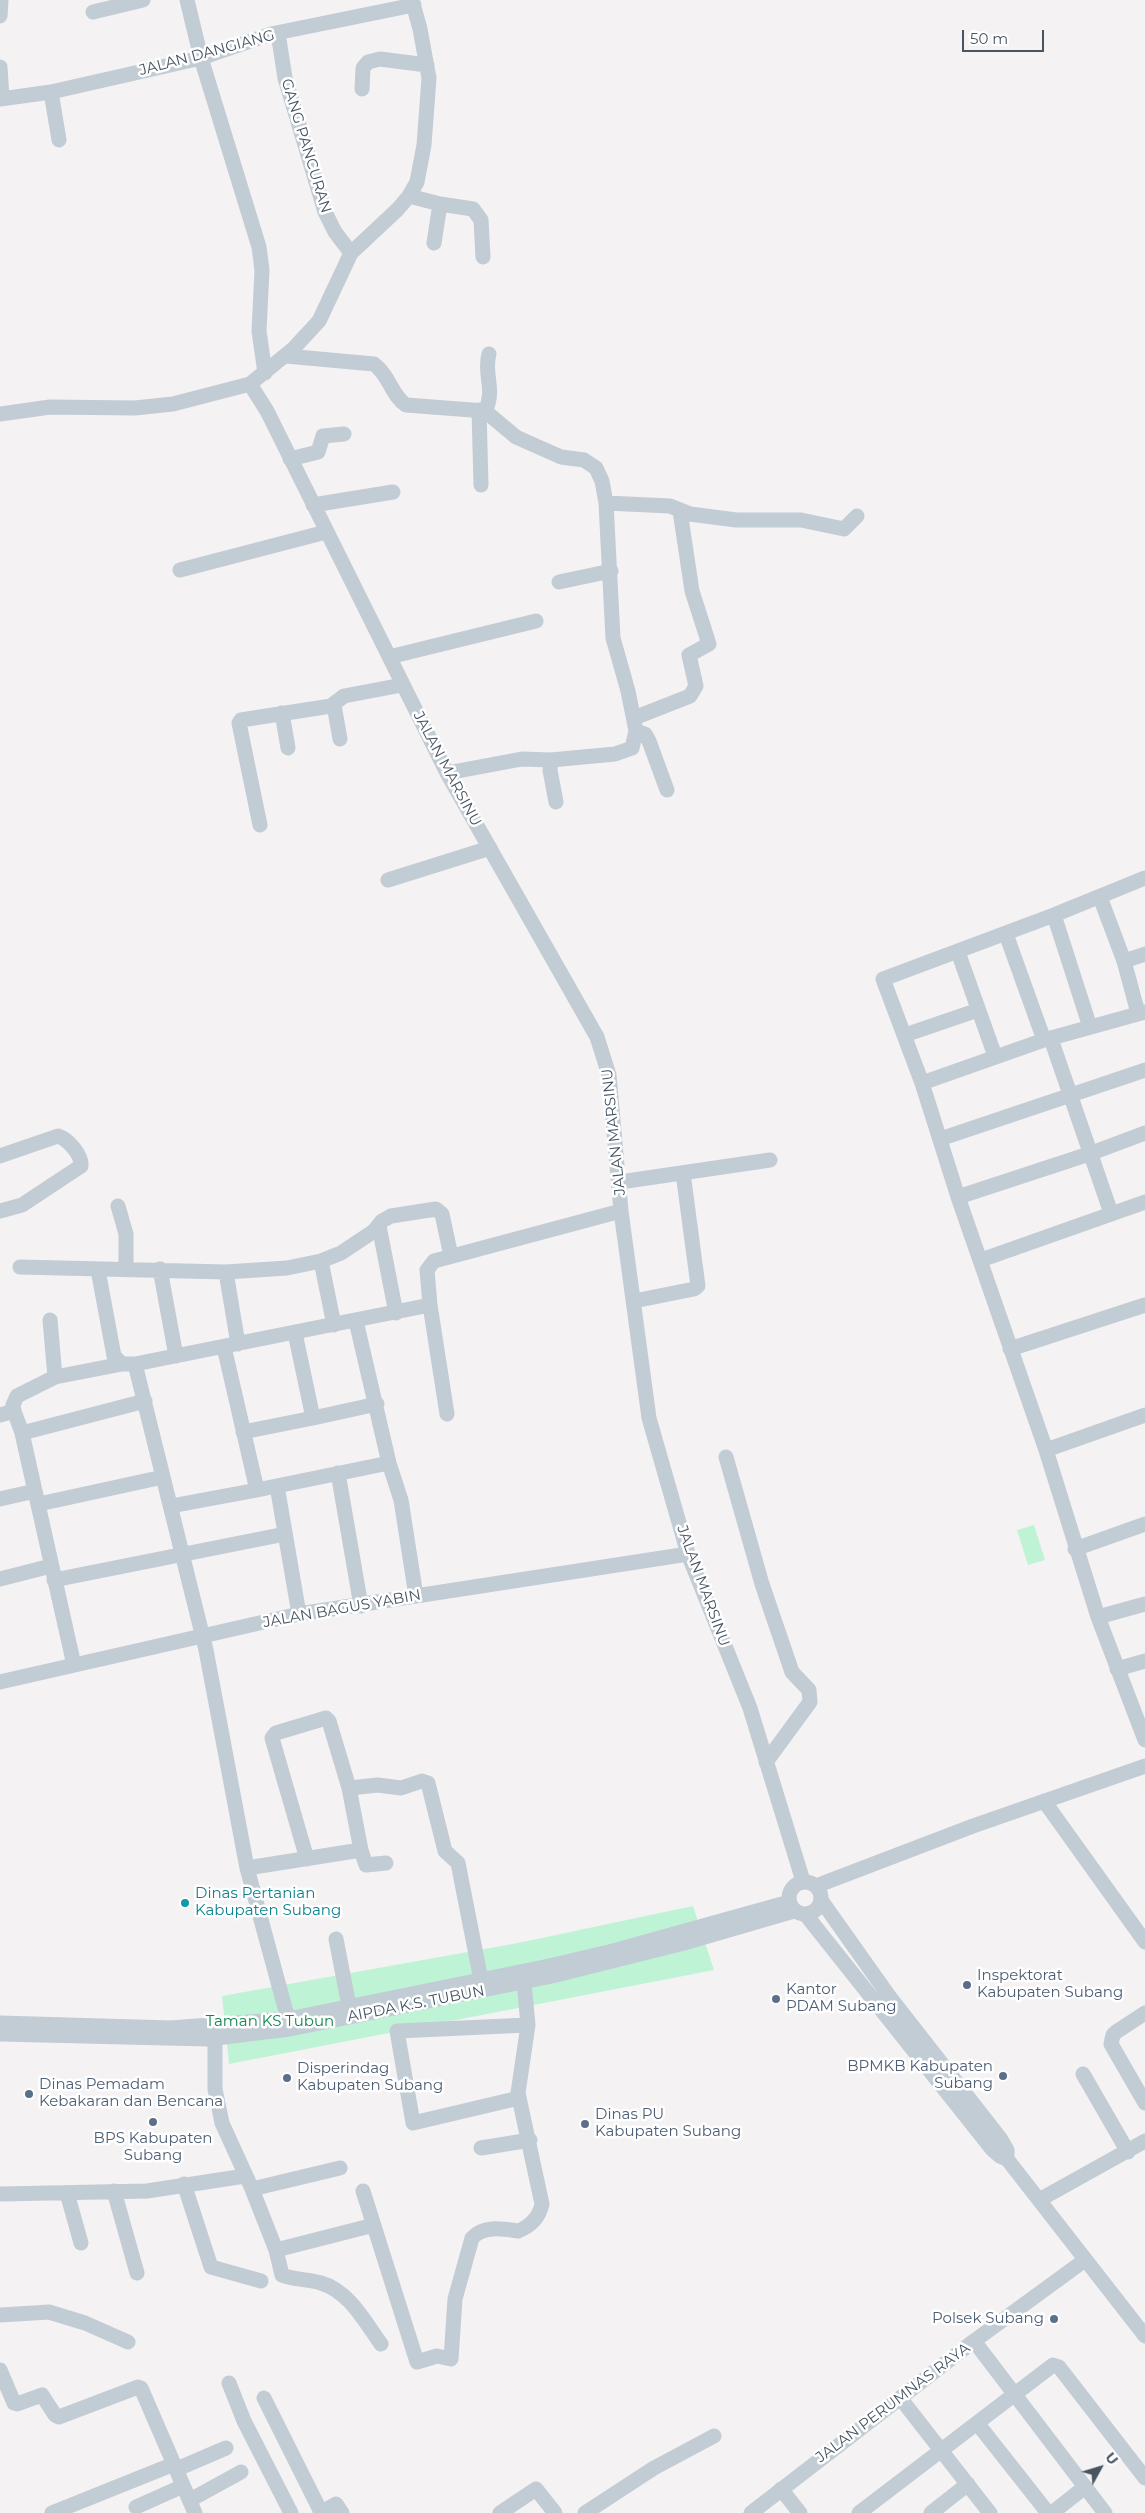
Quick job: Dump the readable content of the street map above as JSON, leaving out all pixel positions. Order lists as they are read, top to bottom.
{
  "streets": {
    "street": [
      "JALAN DANGIANG",
      "GANG PANCURAN",
      "JALAN MARSINU",
      "JALAN BAGUS YABIN",
      "AIPDA K.S. TUBUN",
      "JALAN PERUMNAS RAYA"
    ]
  },
  "crossings": [
    ["JALAN DANGIANG", "GANG PANCURAN"],
    ["JALAN MARSINU", "JALAN BAGUS YABIN"]
  ],
  "parks": ["Taman KS Tubun"],
  "places": [
    "Dinas Pertanian Kabupaten Subang",
    "Inspektorat Kabupaten Subang",
    "Kantor PDAM Subang",
    "BPMKB Kabupaten Subang",
    "Disperindag Kabupaten Subang",
    "Dinas Pemadam Kebakaran dan Bencana",
    "BPS Kabupaten Subang",
    "Dinas PU Kabupaten Subang",
    "Polsek Subang"
  ],
  "scale_bar": "50 m",
  "north": "top right"
}
